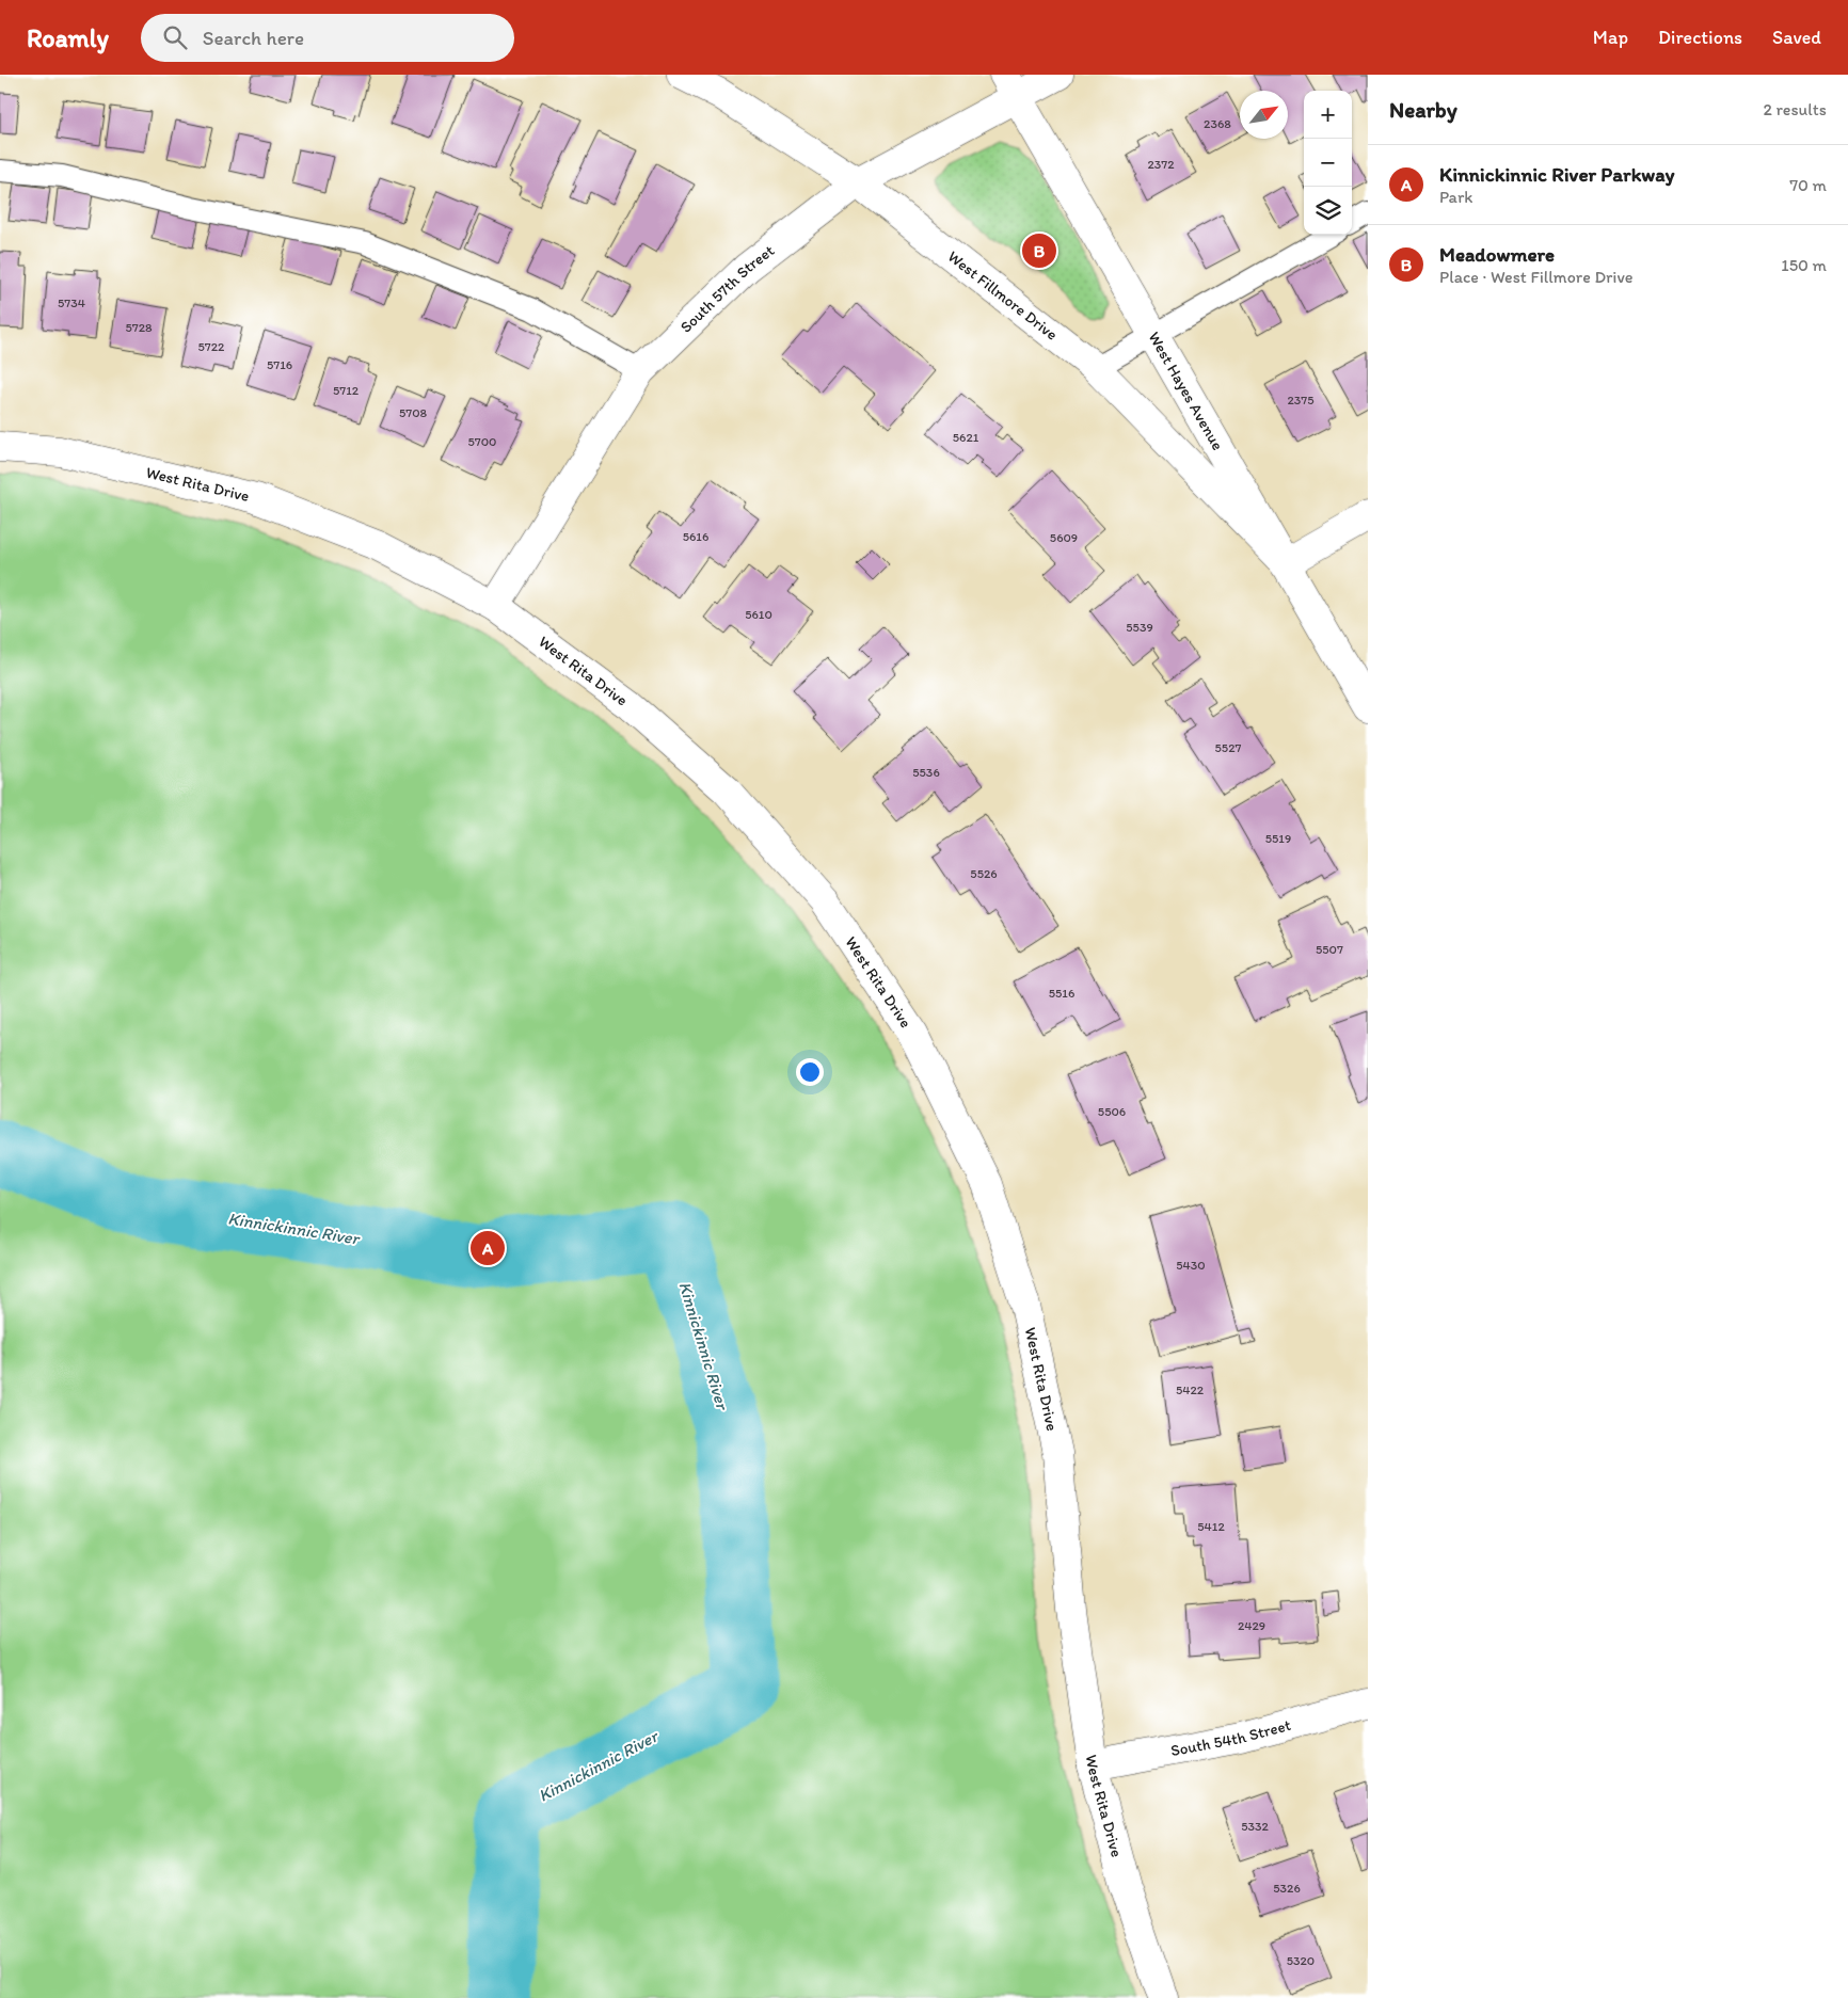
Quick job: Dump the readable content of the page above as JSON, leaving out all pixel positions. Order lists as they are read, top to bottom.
{
  "streets": {
    "street": [
      "South 57th Street",
      "West Fillmore Drive",
      "West Hayes Avenue",
      "West Rita Drive",
      "South 54th Street"
    ]
  },
  "crossings": [
    ["South 57th Street", "West Fillmore Drive"],
    ["South 57th Street", "West Hayes Avenue"],
    ["South 57th Street", "West Rita Drive"],
    ["West Fillmore Drive", "West Hayes Avenue"],
    ["West Rita Drive", "South 54th Street"]
  ],
  "water": ["Kinnickinnic River"],
  "house_numbers": [
    "2368",
    "2372",
    "5734",
    "5728",
    "5722",
    "5716",
    "5712",
    "2375",
    "5708",
    "5621",
    "5700",
    "5616",
    "5609",
    "5610",
    "5539",
    "5527",
    "5536",
    "5519",
    "5526",
    "5507",
    "5516",
    "5506",
    "5430",
    "5422",
    "5412",
    "2429",
    "5332",
    "5326",
    "5320"
  ],
  "north": "top right",
  "page": {
    "header": "Roamly",
    "search": "Search here",
    "nav": ["Map", "Directions", "Saved"],
    "heading": ["Nearby", "2 results"],
    "map_buttons": ["+", "−"],
    "list": [
      {
        "mark": "A",
        "name": "Kinnickinnic River Parkway",
        "note": "Park",
        "value": "70 m"
      },
      {
        "mark": "B",
        "name": "Meadowmere",
        "note": "Place · West Fillmore Drive",
        "value": "150 m"
      }
    ],
    "pins": ["B", "A"]
  }
}
